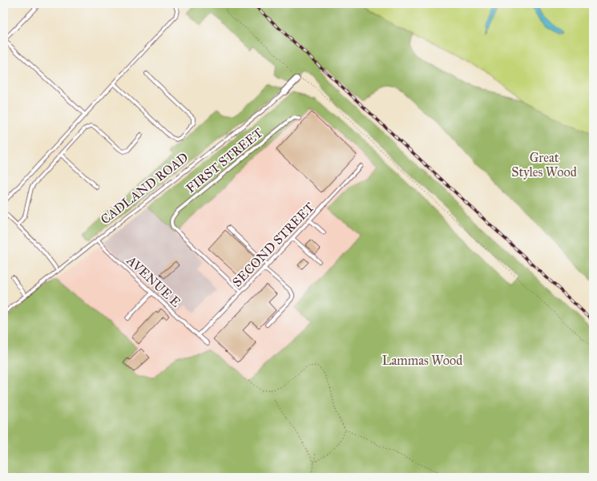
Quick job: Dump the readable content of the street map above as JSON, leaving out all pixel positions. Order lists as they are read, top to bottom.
{
  "streets": {
    "street": ["CADLAND ROAD"],
    "lane": ["FIRST STREET", "SECOND STREET", "AVENUE E"]
  },
  "crossings": [
    ["FIRST STREET", "SECOND STREET"],
    ["CADLAND ROAD", "AVENUE E"],
    ["SECOND STREET", "AVENUE E"]
  ],
  "parks": ["Great Styles Wood", "Lammas Wood"]
}
